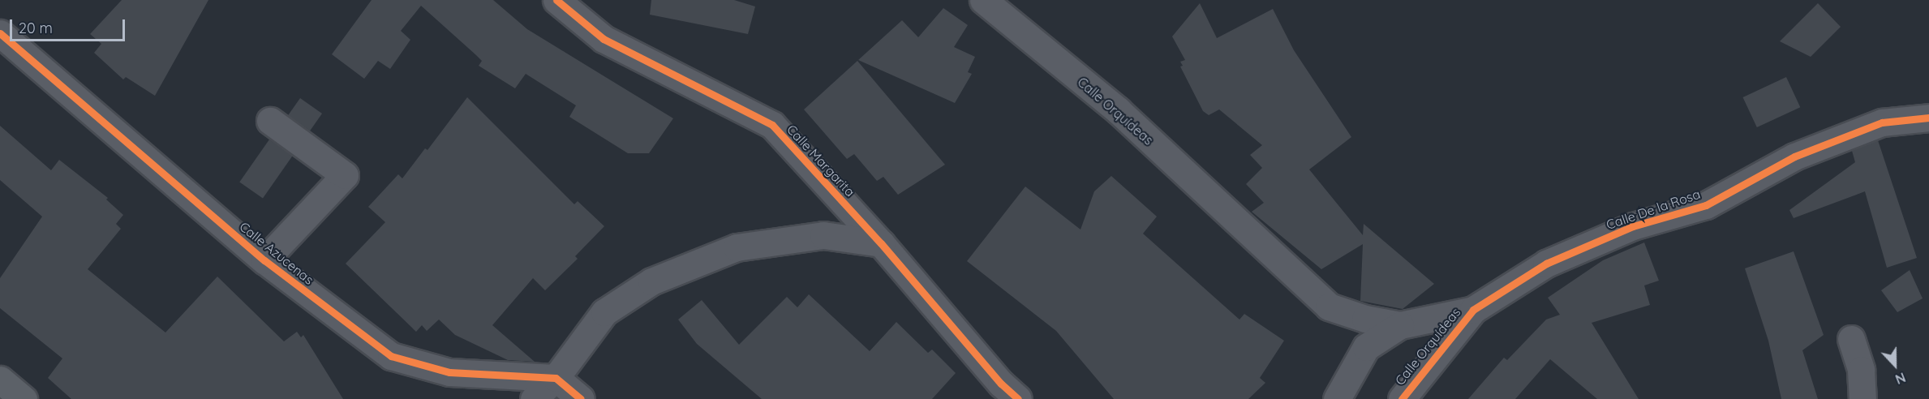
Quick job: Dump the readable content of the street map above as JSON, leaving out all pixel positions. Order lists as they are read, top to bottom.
{
  "streets": {
    "street": [
      "Calle Orquídeas",
      "Calle Margarita",
      "Calle De la Rosa",
      "Calle Azucenas"
    ]
  },
  "crossings": [
    ["Calle Orquídeas", "Calle De la Rosa"]
  ],
  "scale_bar": "20 m",
  "north": "bottom"
}
